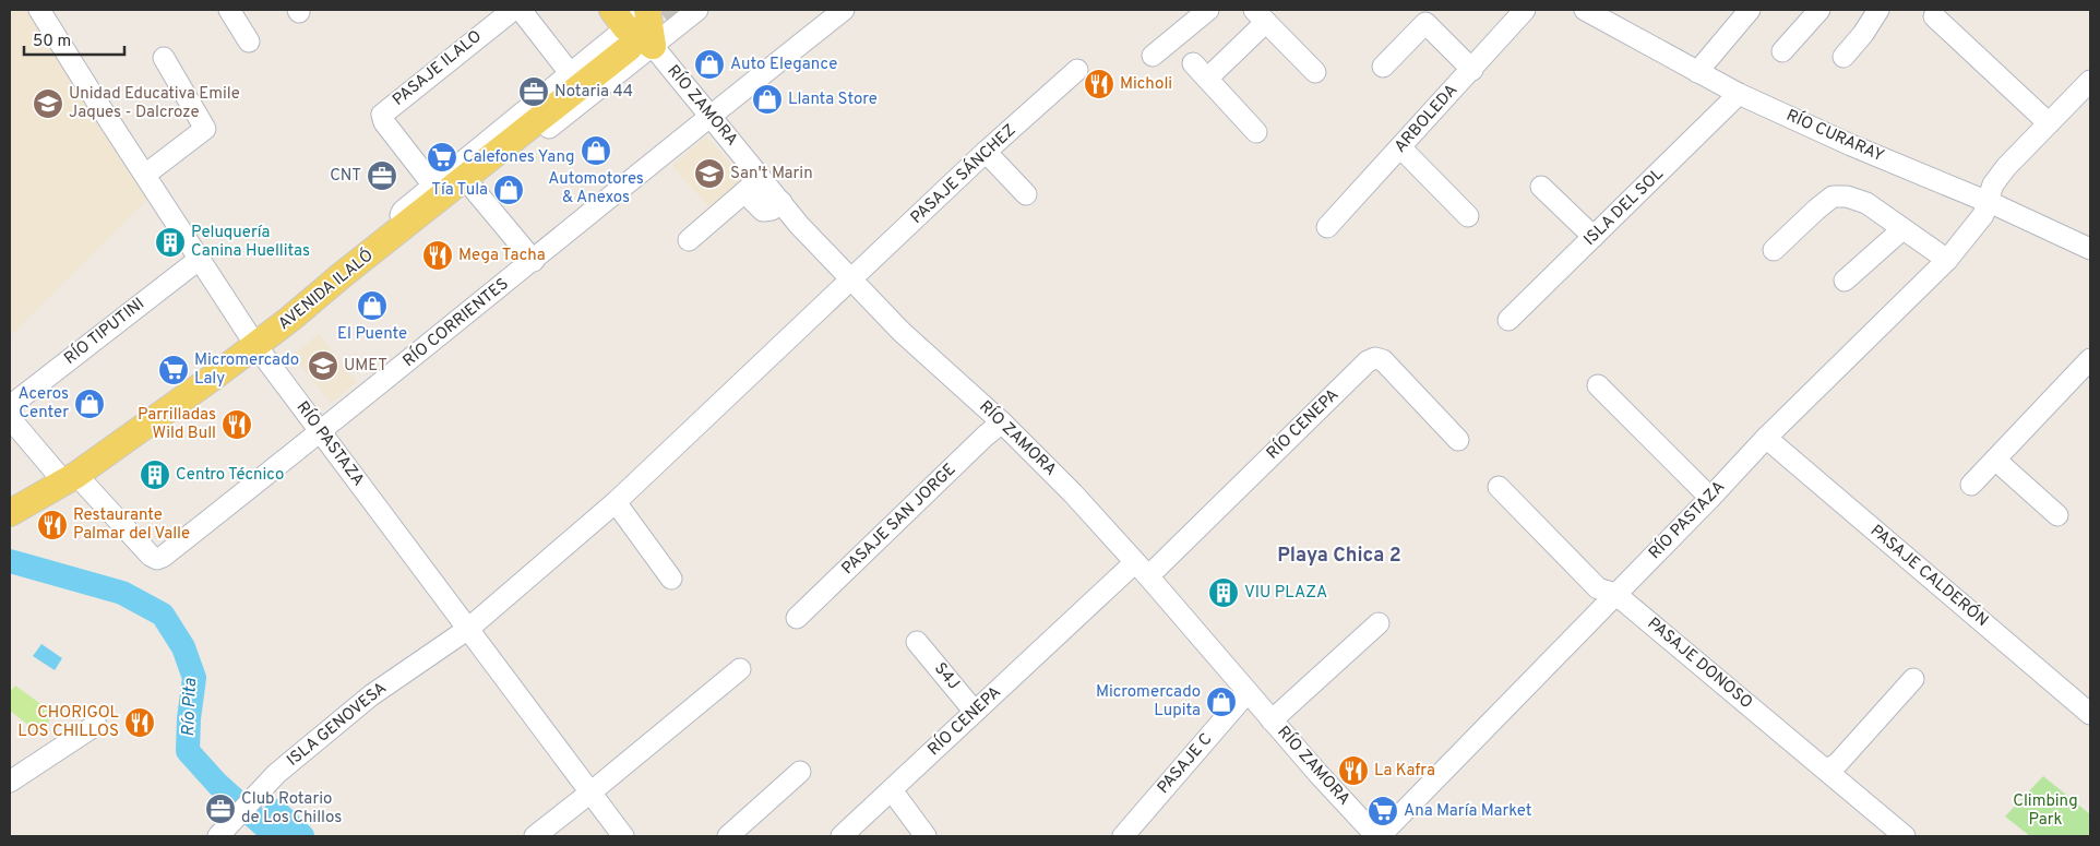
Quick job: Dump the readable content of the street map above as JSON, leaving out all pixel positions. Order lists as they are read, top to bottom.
{
  "streets": {
    "main road": ["AVENIDA ILALÓ"],
    "street": [
      "PASAJE ILALO",
      "RÍO ZAMORA",
      "ARBOLEDA",
      "RÍO CURARAY",
      "PASAJE SÁNCHEZ",
      "ISLA DEL SOL",
      "RÍO CORRIENTES",
      "RÍO TIPUTINI",
      "RÍO CENEPA",
      "RÍO PASTAZA",
      "PASAJE SAN JORGE",
      "PASAJE CALDERÓN",
      "PASAJE DONOSO",
      "S4J",
      "ISLA GENOVESA",
      "PASAJE C"
    ]
  },
  "crossings": [
    ["RÍO ZAMORA", "PASAJE SÁNCHEZ"],
    ["RÍO ZAMORA", "AVENIDA ILALÓ"],
    ["RÍO ZAMORA", "RÍO CORRIENTES"],
    ["RÍO ZAMORA", "RÍO CENEPA"],
    ["RÍO ZAMORA", "RÍO PASTAZA"],
    ["RÍO ZAMORA", "PASAJE SAN JORGE"],
    ["RÍO ZAMORA", "PASAJE C"],
    ["RÍO CURARAY", "ISLA DEL SOL"],
    ["RÍO CURARAY", "RÍO PASTAZA"],
    ["PASAJE SÁNCHEZ", "ISLA GENOVESA"],
    ["AVENIDA ILALÓ", "RÍO CORRIENTES"],
    ["AVENIDA ILALÓ", "RÍO PASTAZA"],
    ["RÍO CORRIENTES", "RÍO PASTAZA"],
    ["RÍO TIPUTINI", "RÍO PASTAZA"],
    ["RÍO CENEPA", "S4J"],
    ["RÍO PASTAZA", "PASAJE CALDERÓN"],
    ["RÍO PASTAZA", "PASAJE DONOSO"],
    ["RÍO PASTAZA", "ISLA GENOVESA"]
  ],
  "districts": ["Playa Chica 2"],
  "water": ["Río Pita"],
  "parks": ["Climbing Park"],
  "places": {
    "shop": [
      "Auto Elegance",
      "Llanta Store",
      "Automotores & Anexos",
      "Tía Tula",
      "El Puente",
      "Aceros Center",
      "Micromercado Lupita"
    ],
    "restaurant": [
      "Micholi",
      "Mega Tacha",
      "Parrilladas Wild Bull",
      "Restaurante Palmar del Valle",
      "CHORIGOL LOS CHILLOS",
      "La Kafra"
    ],
    "office": ["Notaria 44", "CNT", "Club Rotario de Los Chillos"],
    "school or university": ["Unidad Educativa Emile Jaques - Dalcroze", "San't Marin", "UMET"],
    "supermarket": ["Calefones Yang", "Micromercado Laly", "Ana María Market"],
    "building": ["Peluquería Canina Huellitas", "Centro Técnico", "VIU PLAZA"]
  },
  "scale_bar": "50 m"
}
